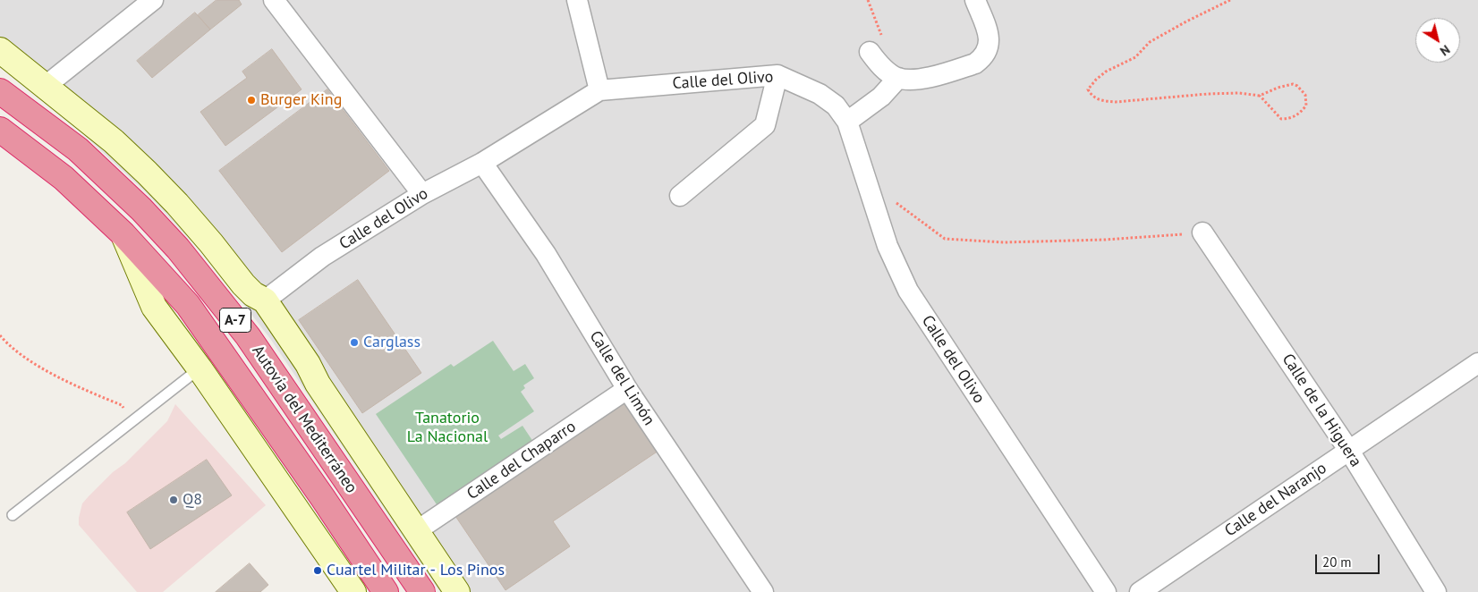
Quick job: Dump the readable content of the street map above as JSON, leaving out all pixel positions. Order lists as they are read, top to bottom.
{
  "streets": {
    "highway": ["A-7", "Autovía del Mediterráneo"],
    "street": [
      "Calle del Olivo",
      "Calle del Limón",
      "Calle de la Higuera",
      "Calle del Chaparro",
      "Calle del Naranjo"
    ]
  },
  "crossings": [
    ["Calle del Olivo", "Calle del Limón"],
    ["Calle del Limón", "Calle del Chaparro"],
    ["Calle de la Higuera", "Calle del Naranjo"]
  ],
  "parks": ["Tanatorio La Nacional"],
  "places": [
    "Burger King",
    "Carglass",
    "Q8",
    "Cuartel Militar - Los Pinos"
  ],
  "scale_bar": "20 m",
  "north": "bottom right"
}
